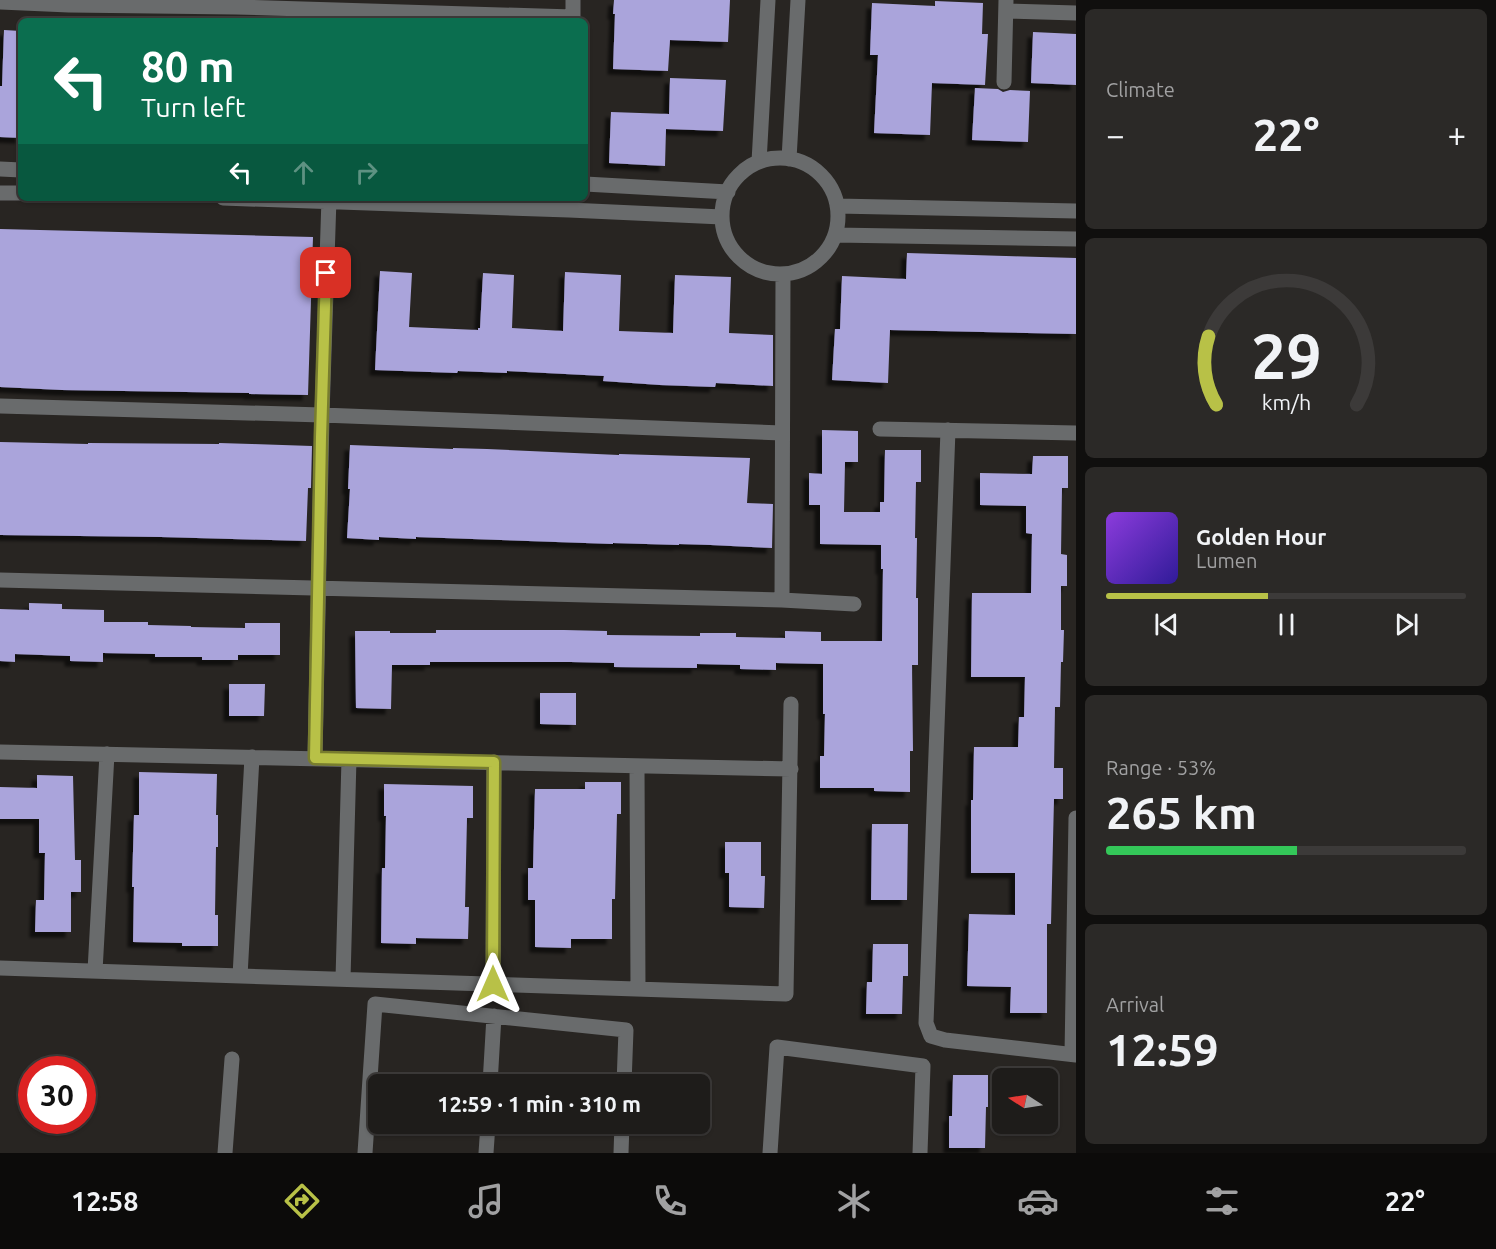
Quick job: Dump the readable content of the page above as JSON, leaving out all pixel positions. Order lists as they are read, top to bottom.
{
  "north": "left",
  "page": {
    "tile": [
      "Climate",
      ["Range · 53%", "265 km"],
      ["Arrival", "12:59"]
    ],
    "turn": ["80 m", "Turn left"],
    "heat": ["−", "22°", "+"],
    "song": ["Golden Hour", "Lumen"],
    "limit": "30",
    "trip": "12:59 · 1 min · 310 m",
    "tabs": ["12:58", "22°"],
    "gauge": ["29", "km/h"]
  }
}
